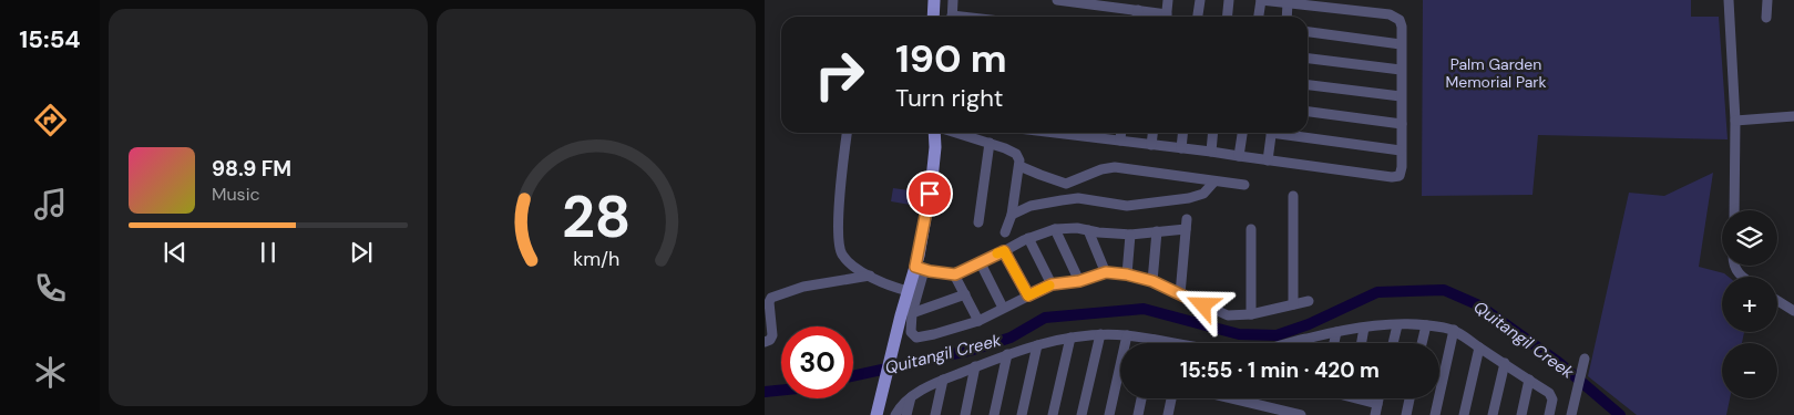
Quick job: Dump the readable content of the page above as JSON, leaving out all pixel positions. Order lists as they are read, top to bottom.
{
  "water": ["Quitangil Creek"],
  "parks": ["Palm Garden Memorial Park"],
  "page": {
    "tabs": "15:54",
    "turn": ["190 m", "Turn right"],
    "song": ["98.9 FM", "Music"],
    "map_buttons": ["+", "−"],
    "limit": "30",
    "trip": "15:55 · 1 min · 420 m",
    "gauge": ["28", "km/h"]
  }
}
